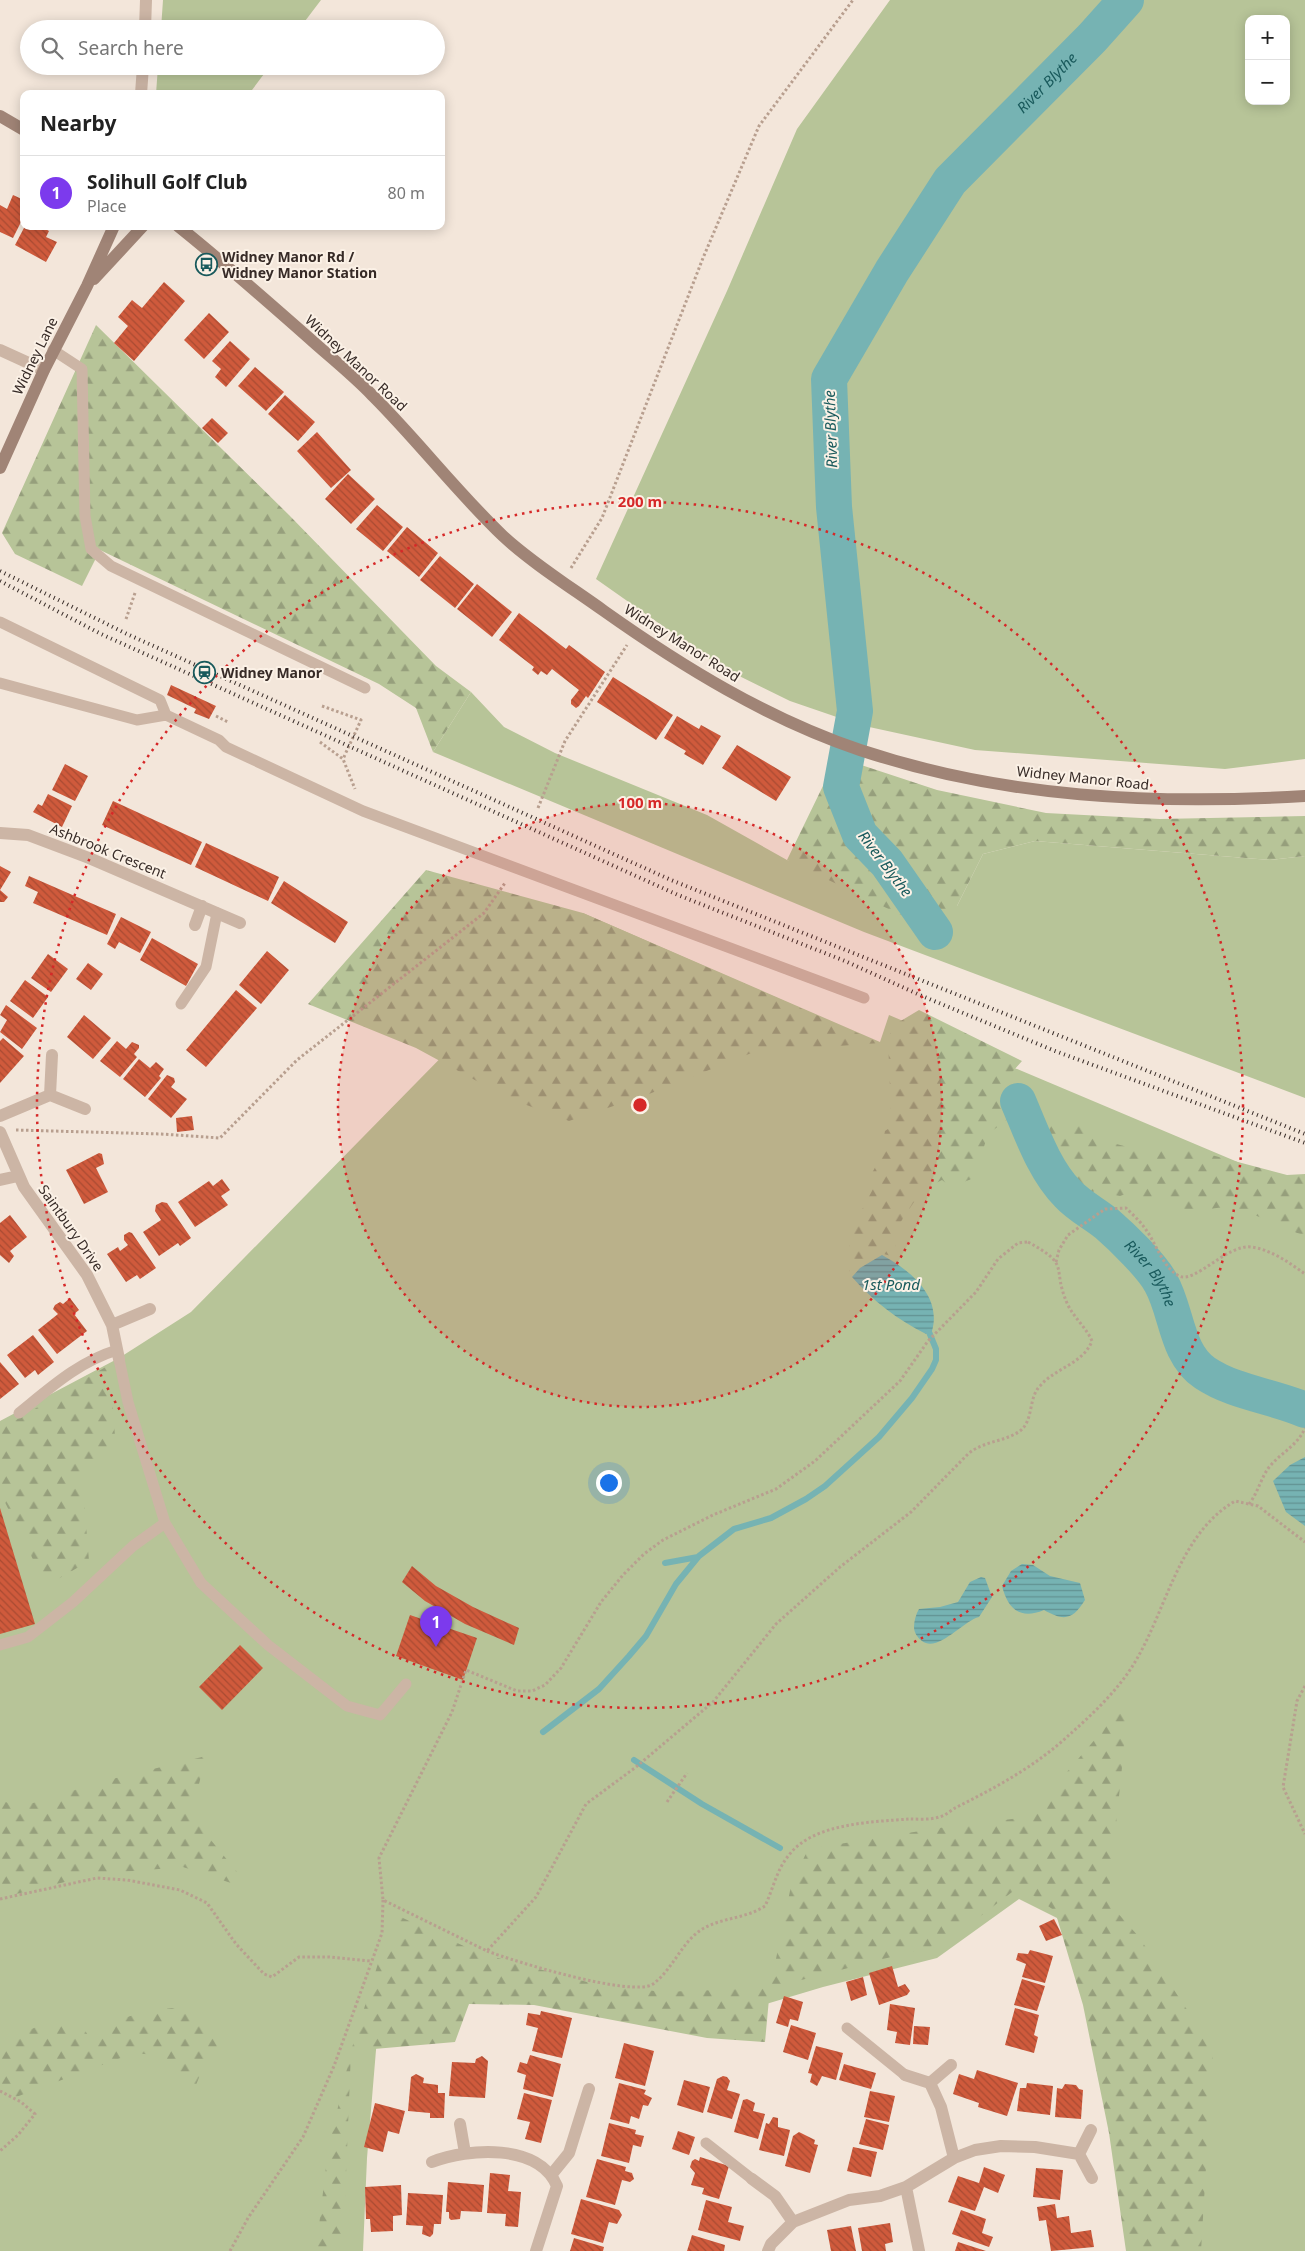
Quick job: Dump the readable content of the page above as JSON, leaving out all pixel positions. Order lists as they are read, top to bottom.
{
  "streets": {
    "street": [
      "Widney Lane",
      "Widney Manor Road",
      "Ashbrook Crescent",
      "Saintbury Drive"
    ]
  },
  "water": ["River Blythe", "1st Pond"],
  "places": {
    "bus stop": ["Widney Manor Rd / Widney Manor Station"],
    "station": ["Widney Manor"]
  },
  "page": {
    "map_buttons": ["+", "−"],
    "search": "Search here",
    "heading": "Nearby",
    "list": [
      {
        "mark": "1",
        "name": "Solihull Golf Club",
        "note": "Place",
        "value": "80 m"
      }
    ],
    "pins": "1"
  },
  "rings": ["200 m", "100 m"]
}
